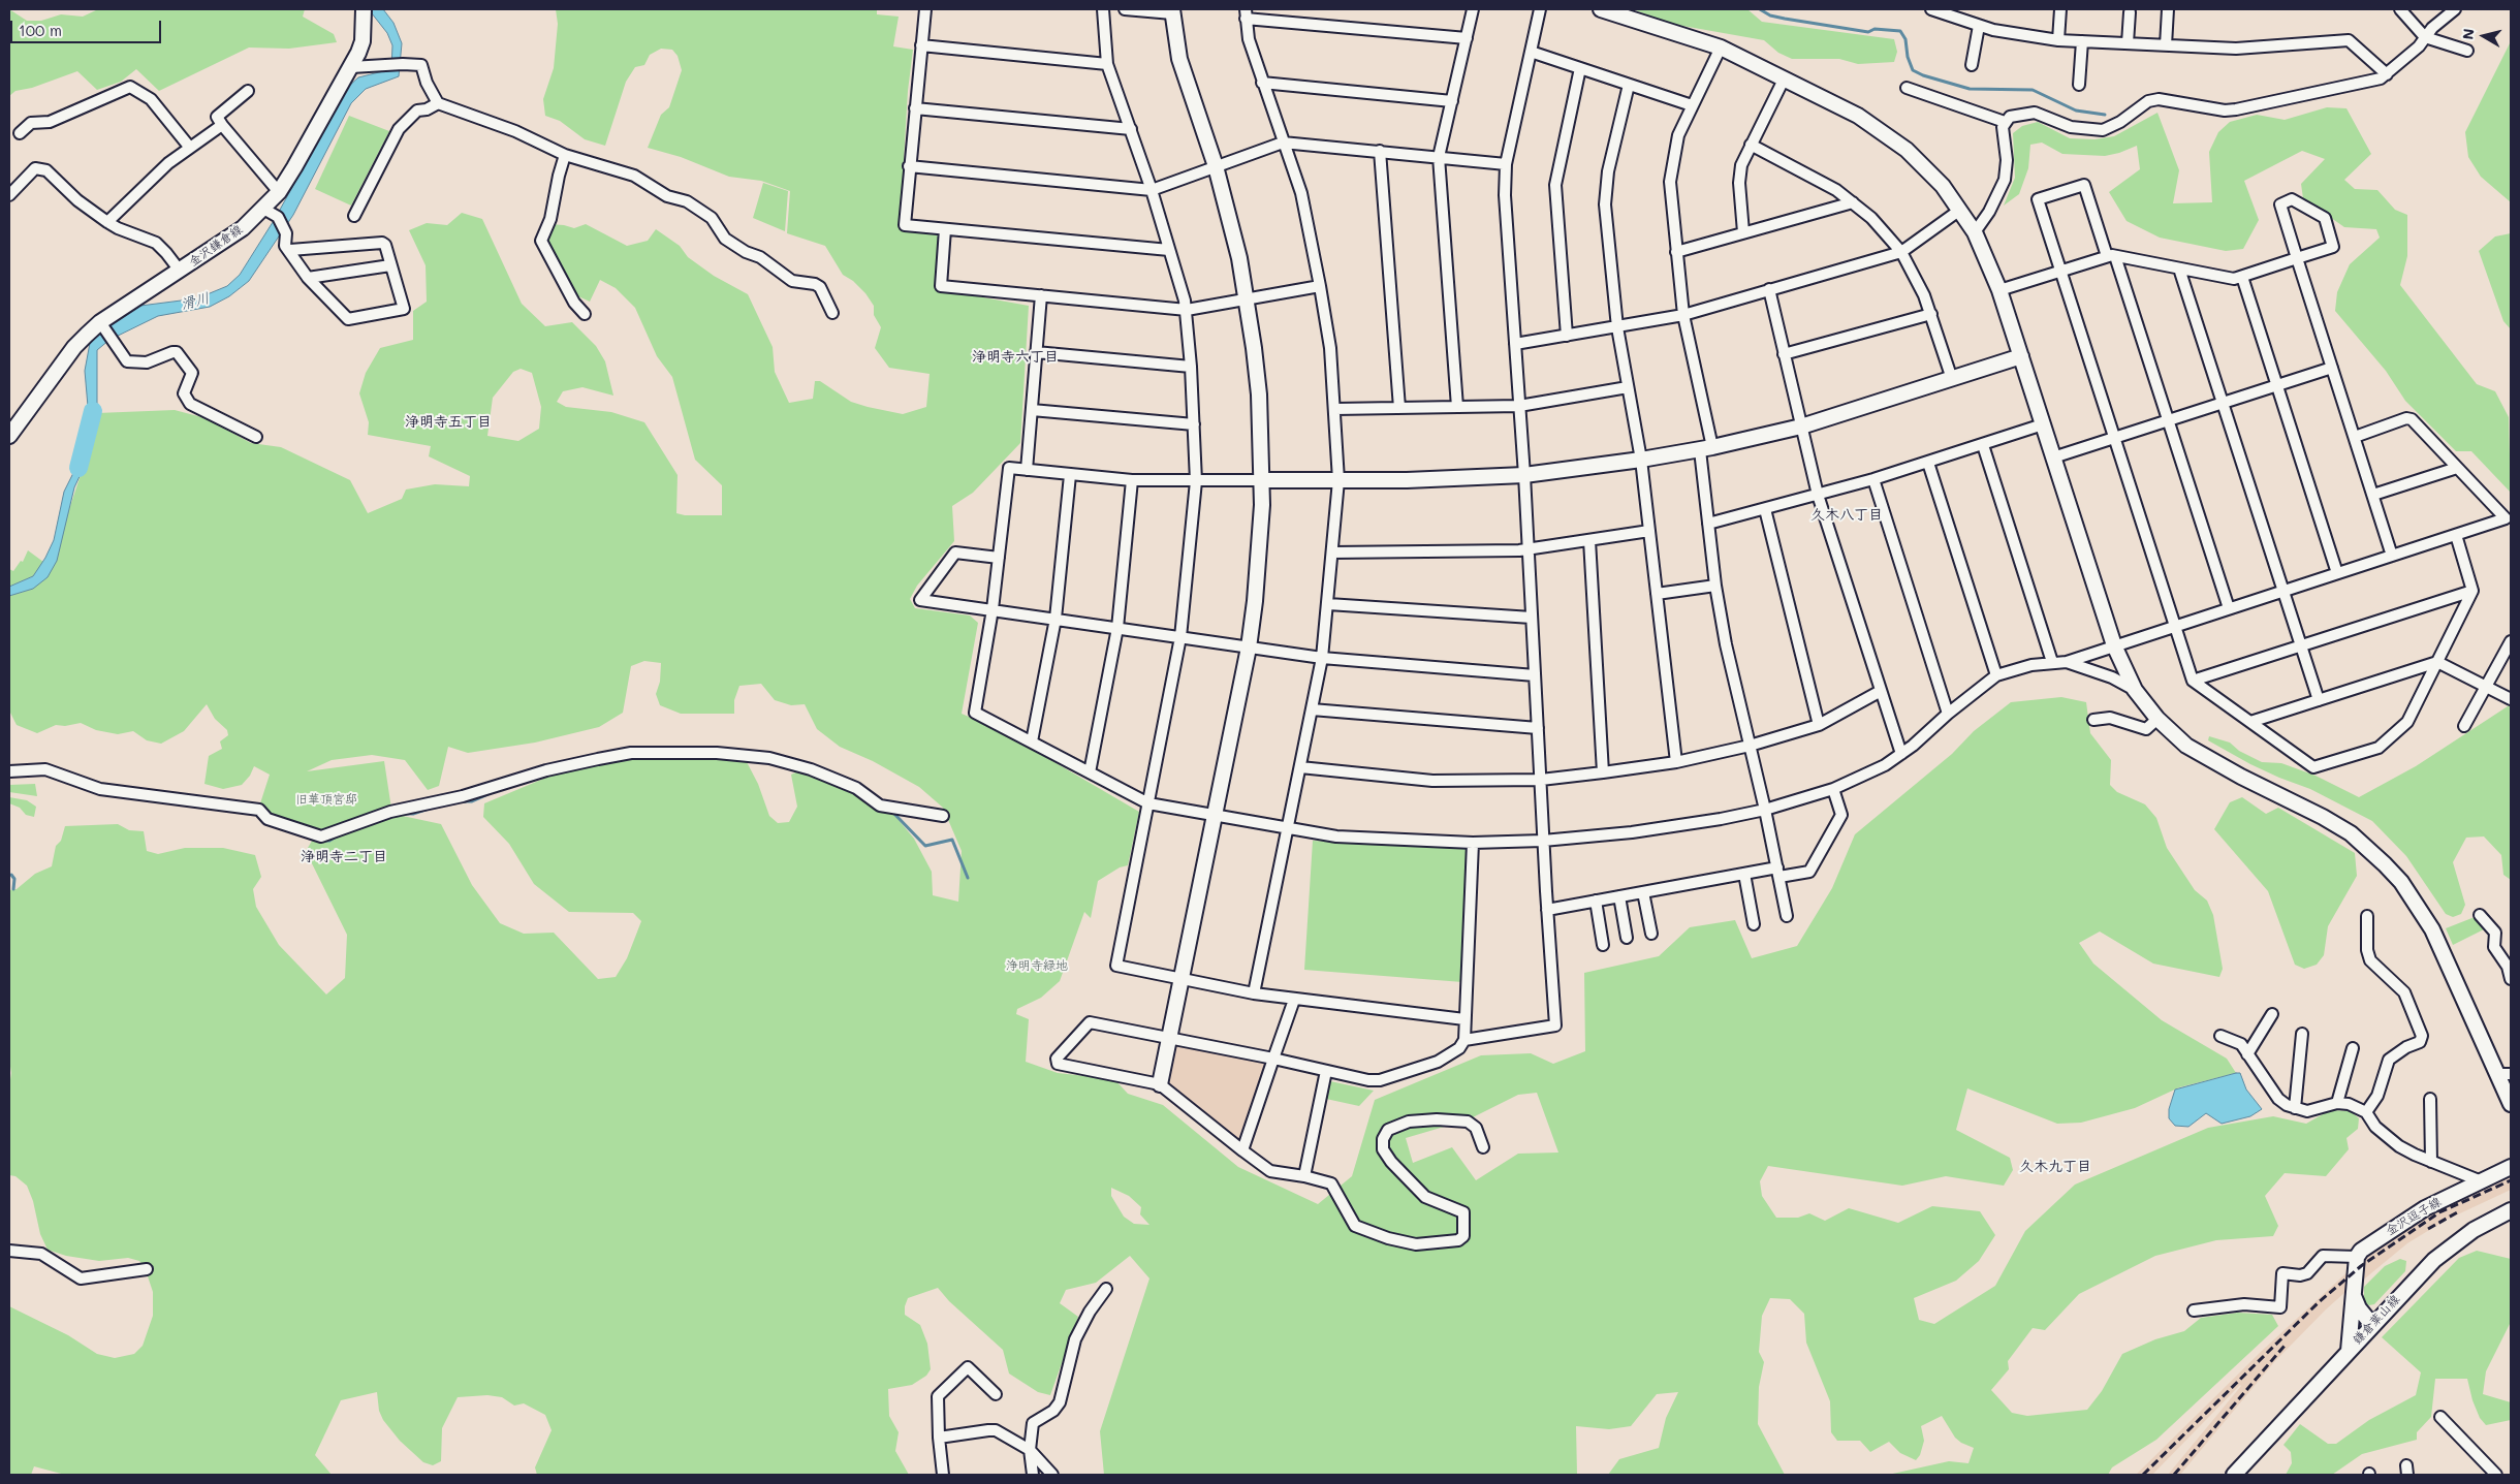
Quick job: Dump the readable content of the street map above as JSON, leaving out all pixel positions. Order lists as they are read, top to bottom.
{
  "streets": {
    "street": ["金沢鎌倉線", "金沢逗子線", "鎌倉葉山線"]
  },
  "districts": [
    "浄明寺六丁目",
    "浄明寺五丁目",
    "久木八丁目",
    "浄明寺二丁目",
    "久木九丁目"
  ],
  "water": ["滑川"],
  "parks": ["旧華頂宮邸", "浄明寺緑地"],
  "scale_bar": "100 m",
  "north": "left"
}
